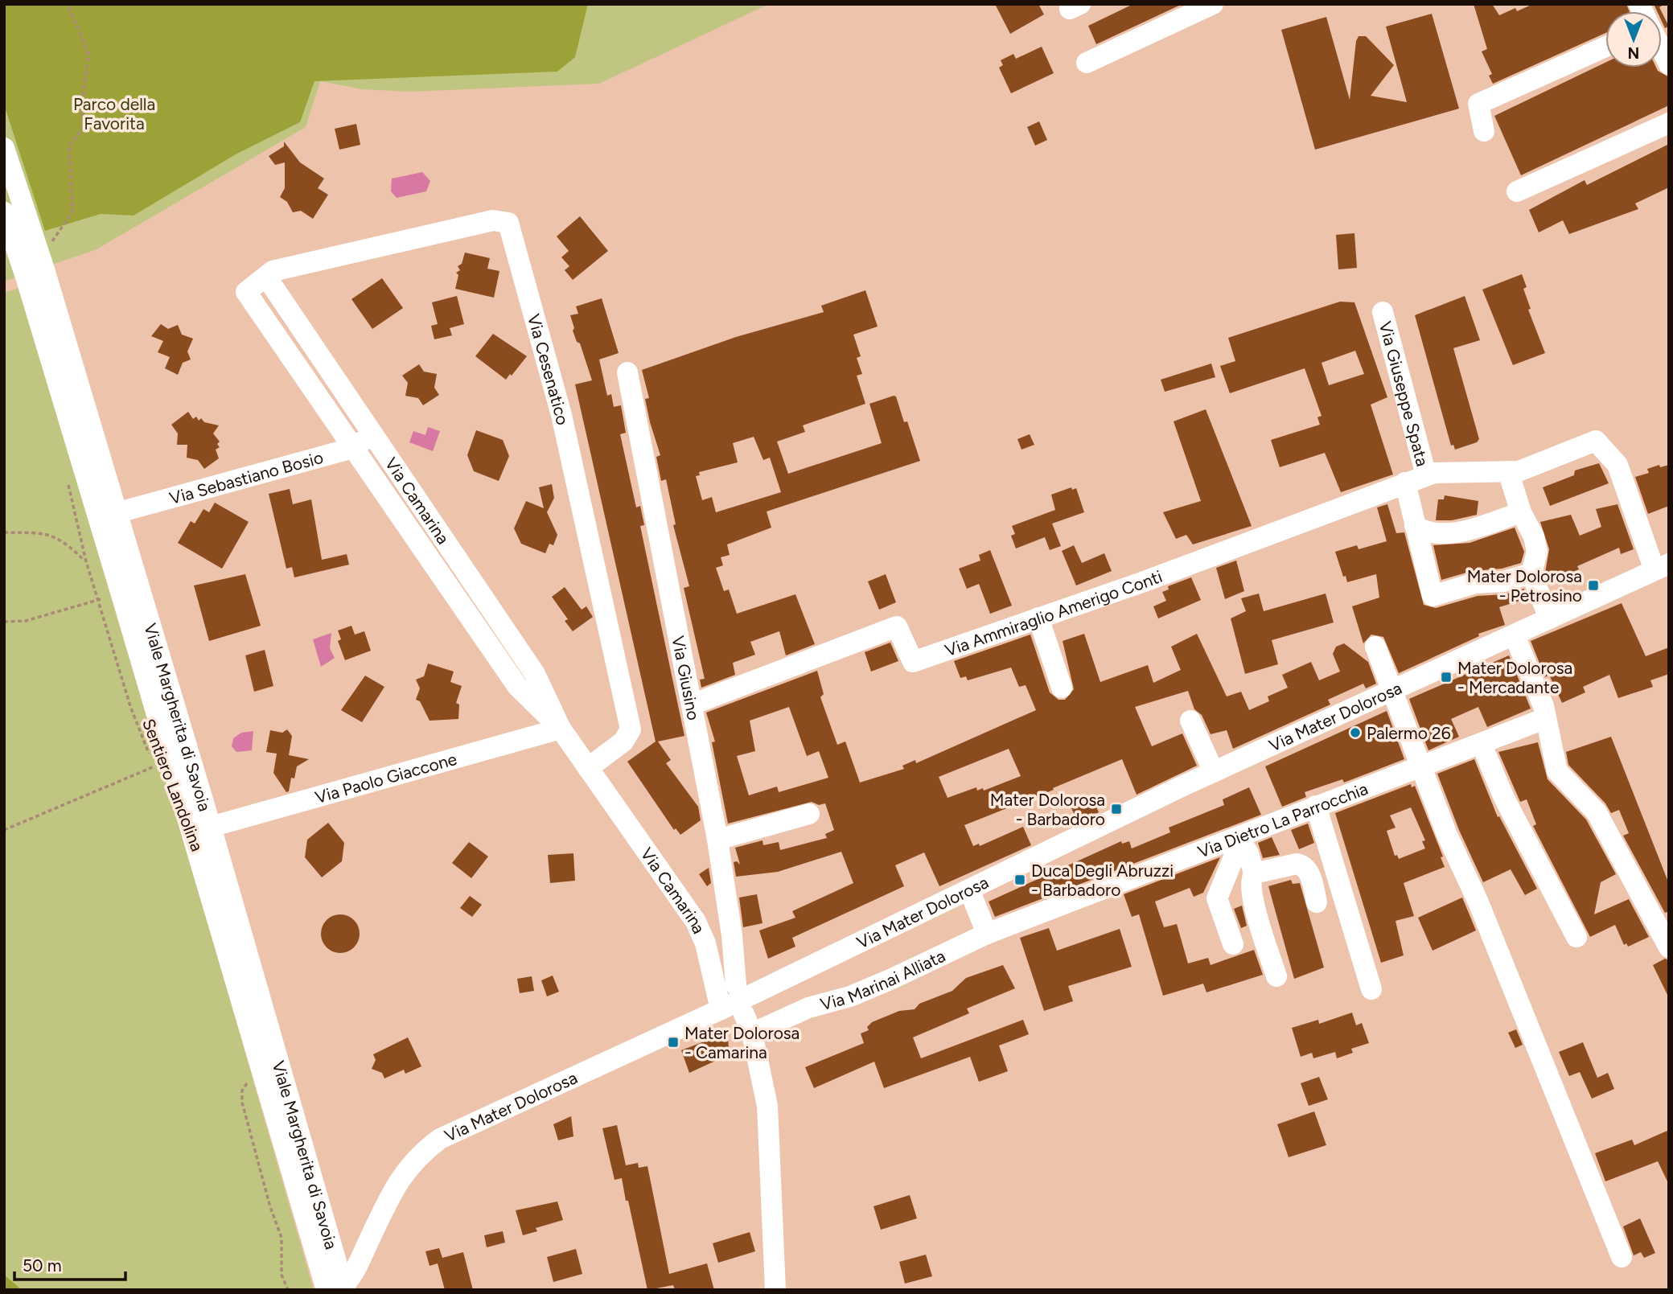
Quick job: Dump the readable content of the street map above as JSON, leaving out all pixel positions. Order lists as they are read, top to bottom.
{
  "streets": {
    "street": [
      "Via Cesenatico",
      "Via Giuseppe Spata",
      "Via Sebastiano Bosio",
      "Via Camarina",
      "Via Ammiraglio Amerigo Conti",
      "Via Giusino",
      "Viale Margherita di Savoia",
      "Via Mater Dolorosa",
      "Via Paolo Giaccone",
      "Via Dietro La Parrocchia",
      "Via Marinai Alliata"
    ],
    "path": ["Sentiero Landolina"]
  },
  "crossings": [
    ["Via Cesenatico", "Via Camarina"],
    ["Via Giuseppe Spata", "Via Ammiraglio Amerigo Conti"],
    ["Via Sebastiano Bosio", "Via Camarina"],
    ["Via Sebastiano Bosio", "Viale Margherita di Savoia"],
    ["Via Camarina", "Via Giusino"],
    ["Via Camarina", "Via Mater Dolorosa"],
    ["Via Camarina", "Via Paolo Giaccone"],
    ["Via Camarina", "Via Marinai Alliata"],
    ["Via Ammiraglio Amerigo Conti", "Via Giusino"],
    ["Via Ammiraglio Amerigo Conti", "Via Mater Dolorosa"],
    ["Via Giusino", "Via Mater Dolorosa"],
    ["Via Giusino", "Via Marinai Alliata"],
    ["Viale Margherita di Savoia", "Via Mater Dolorosa"],
    ["Viale Margherita di Savoia", "Via Paolo Giaccone"],
    ["Via Mater Dolorosa", "Via Marinai Alliata"],
    ["Via Dietro La Parrocchia", "Via Marinai Alliata"]
  ],
  "parks": ["Parco della Favorita"],
  "places": {
    "transit": [
      "Mater Dolorosa - Petrosino",
      "Mater Dolorosa - Mercadante",
      "Mater Dolorosa - Barbadoro",
      "Duca Degli Abruzzi - Barbadoro",
      "Mater Dolorosa - Camarina"
    ],
    "other": ["Palermo 26"]
  },
  "scale_bar": "50 m",
  "north": "bottom"
}
